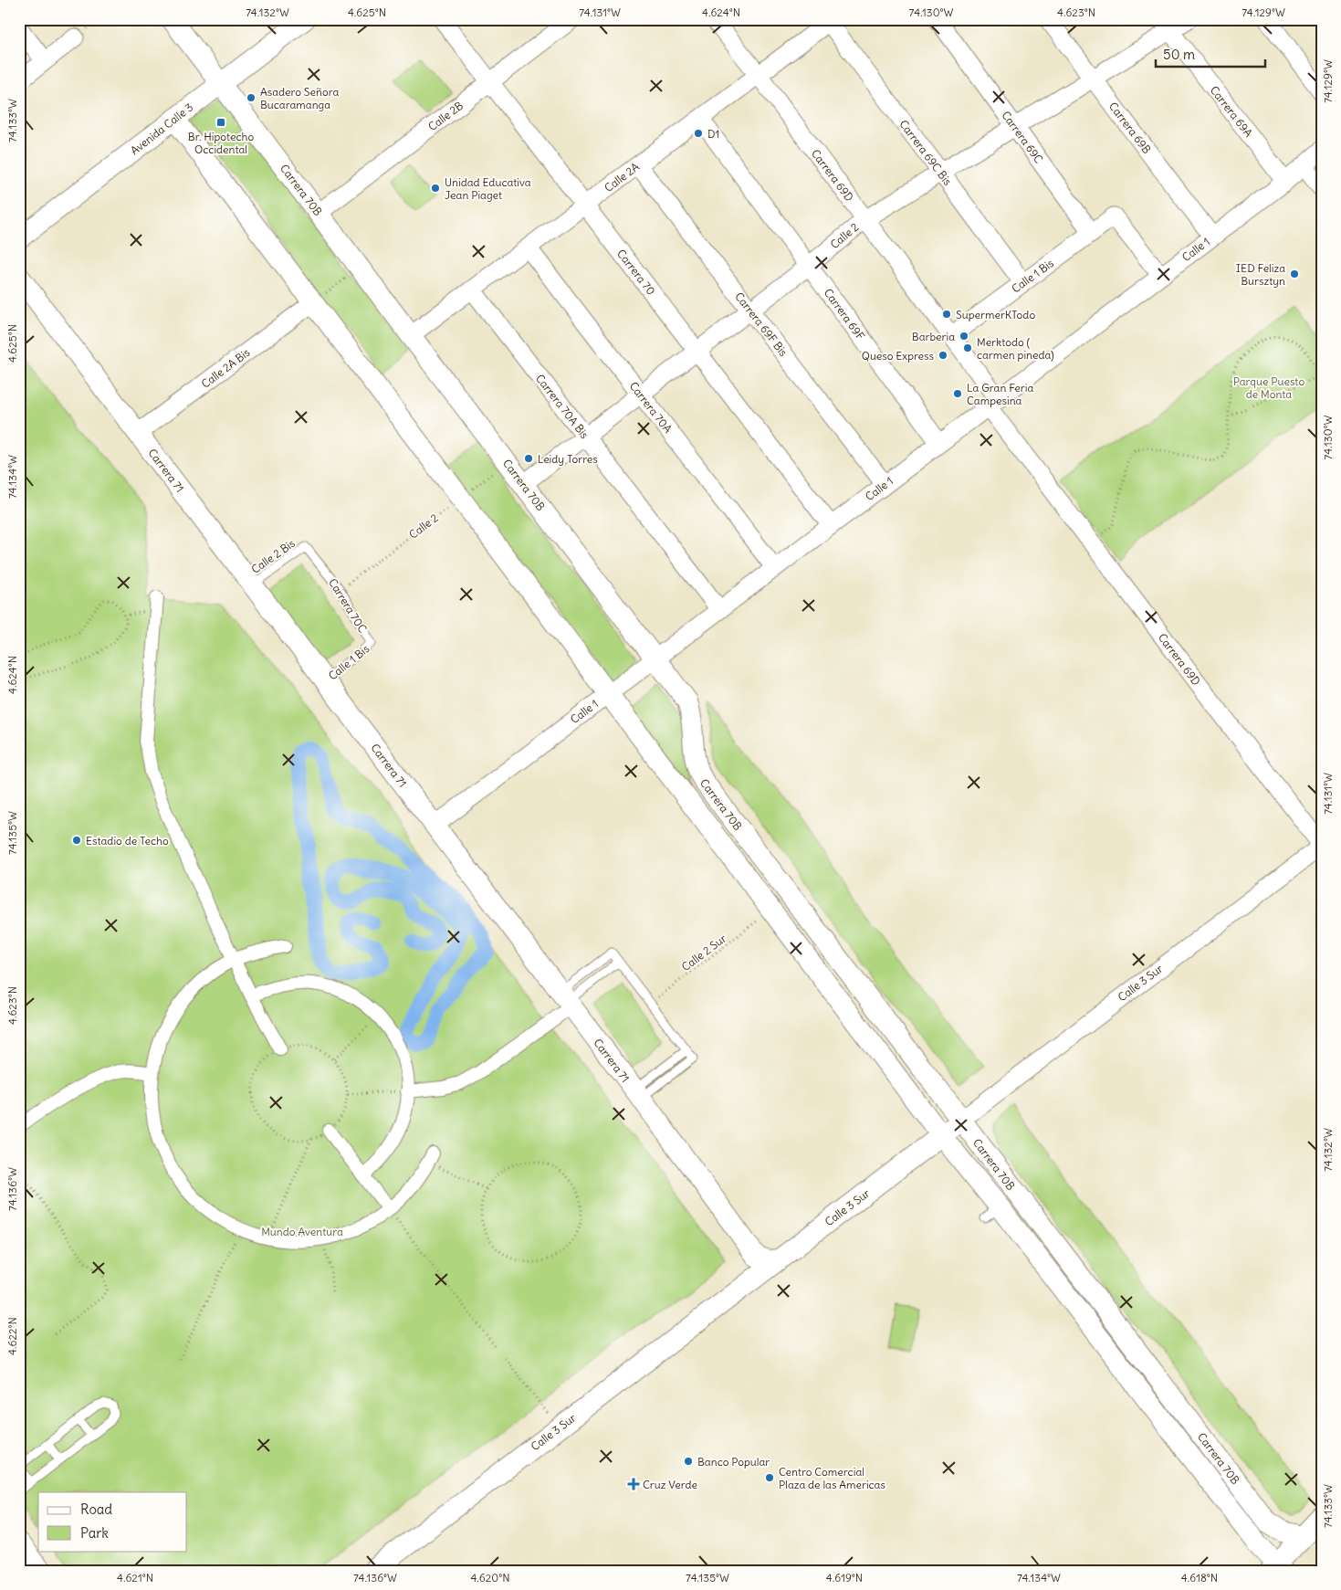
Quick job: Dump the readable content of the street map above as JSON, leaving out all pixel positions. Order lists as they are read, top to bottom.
{
  "streets": {
    "street": [
      "Carrera 69A",
      "Calle 2B",
      "Carrera 69B",
      "Avenida Calle 3",
      "Carrera 69C",
      "Carrera 69C Bis",
      "Carrera 69D",
      "Calle 2A",
      "Carrera 70B",
      "Calle 2",
      "Calle 1",
      "Carrera 70",
      "Calle 1 Bis",
      "Carrera 69F",
      "Carrera 69F Bis",
      "Calle 2A Bis",
      "Carrera 70A Bis",
      "Carrera 70A",
      "Carrera 71",
      "Calle 3 Sur"
    ],
    "lane": ["Calle 2 Bis", "Carrera 70C"],
    "path": ["Calle 2 Sur"]
  },
  "crossings": [
    ["Carrera 69A", "Calle 2"],
    ["Carrera 69A", "Calle 1"],
    ["Calle 2B", "Carrera 70B"],
    ["Calle 2B", "Carrera 70"],
    ["Carrera 69B", "Calle 2"],
    ["Carrera 69B", "Calle 1"],
    ["Avenida Calle 3", "Carrera 70B"],
    ["Carrera 69C", "Calle 2"],
    ["Carrera 69C", "Calle 1 Bis"],
    ["Carrera 69C Bis", "Calle 2A"],
    ["Carrera 69C Bis", "Calle 2"],
    ["Carrera 69C Bis", "Calle 1 Bis"],
    ["Carrera 69D", "Calle 2A"],
    ["Carrera 69D", "Calle 2"],
    ["Carrera 69D", "Calle 1"],
    ["Carrera 69D", "Calle 1 Bis"],
    ["Carrera 69D", "Calle 3 Sur"],
    ["Calle 2A", "Carrera 70B"],
    ["Calle 2A", "Carrera 70"],
    ["Calle 2A", "Carrera 69F"],
    ["Calle 2A", "Carrera 69F Bis"],
    ["Calle 2A", "Carrera 70A Bis"],
    ["Calle 2A", "Carrera 70A"],
    ["Carrera 70B", "Calle 2"],
    ["Carrera 70B", "Calle 1"],
    ["Carrera 70B", "Calle 2A Bis"],
    ["Carrera 70B", "Calle 3 Sur"],
    ["Calle 2", "Carrera 70"],
    ["Calle 2", "Carrera 69F"],
    ["Calle 2", "Carrera 69F Bis"],
    ["Calle 2", "Carrera 70A Bis"],
    ["Calle 2", "Carrera 70A"],
    ["Calle 2", "Carrera 70C"],
    ["Calle 1", "Carrera 70"],
    ["Calle 1", "Calle 1 Bis"],
    ["Calle 1", "Carrera 69F"],
    ["Calle 1", "Carrera 69F Bis"],
    ["Calle 1", "Carrera 70A Bis"],
    ["Calle 1", "Carrera 70A"],
    ["Calle 1", "Carrera 71"],
    ["Calle 1 Bis", "Carrera 71"],
    ["Calle 1 Bis", "Carrera 70C"],
    ["Calle 2A Bis", "Carrera 71"],
    ["Carrera 71", "Calle 2 Bis"],
    ["Calle 2 Bis", "Carrera 70C"]
  ],
  "parks": ["Parque Puesto de Monta", "Mundo Aventura"],
  "places": {
    "other": [
      "Asadero Señora Bucaramanga",
      "D1",
      "Unidad Educativa Jean Piaget",
      "IED Feliza Bursztyn",
      "SupermerKTodo",
      "Barberia",
      "Merktodo ( carmen pineda)",
      "Queso Express",
      "La Gran Feria Campesina",
      "Leidy Torres",
      "Estadio de Techo",
      "Banco Popular",
      "Centro Comercial Plaza de las Americas"
    ],
    "transit": ["Br. Hipotecho Occidental"],
    "health": ["Cruz Verde"]
  },
  "legend": ["Road", "Park"],
  "scale_bar": "50 m",
  "coordinates": [
    "74.132°W",
    "4.625°N",
    "74.131°W",
    "4.624°N",
    "74.130°W",
    "4.623°N",
    "74.129°W",
    "74.133°W",
    "74.134°W",
    "74.135°W",
    "74.136°W",
    "4.622°N",
    "4.621°N",
    "4.620°N",
    "4.619°N",
    "4.618°N"
  ]
}
